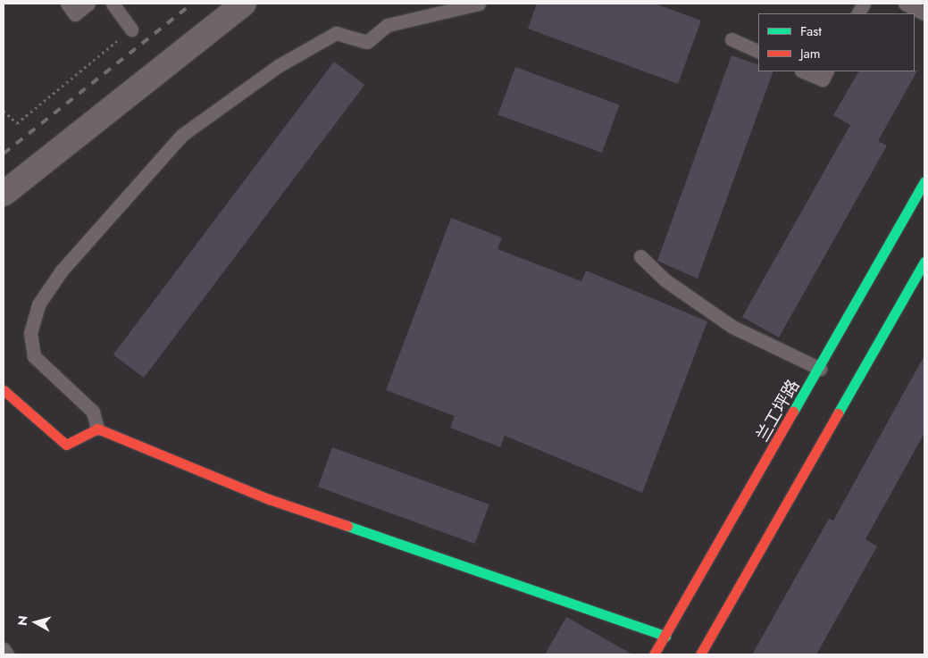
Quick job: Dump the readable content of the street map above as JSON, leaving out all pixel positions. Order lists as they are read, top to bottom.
{
  "streets": {
    "main road": ["兰工坪路"]
  },
  "legend": ["Fast", "Jam"],
  "north": "left"
}
